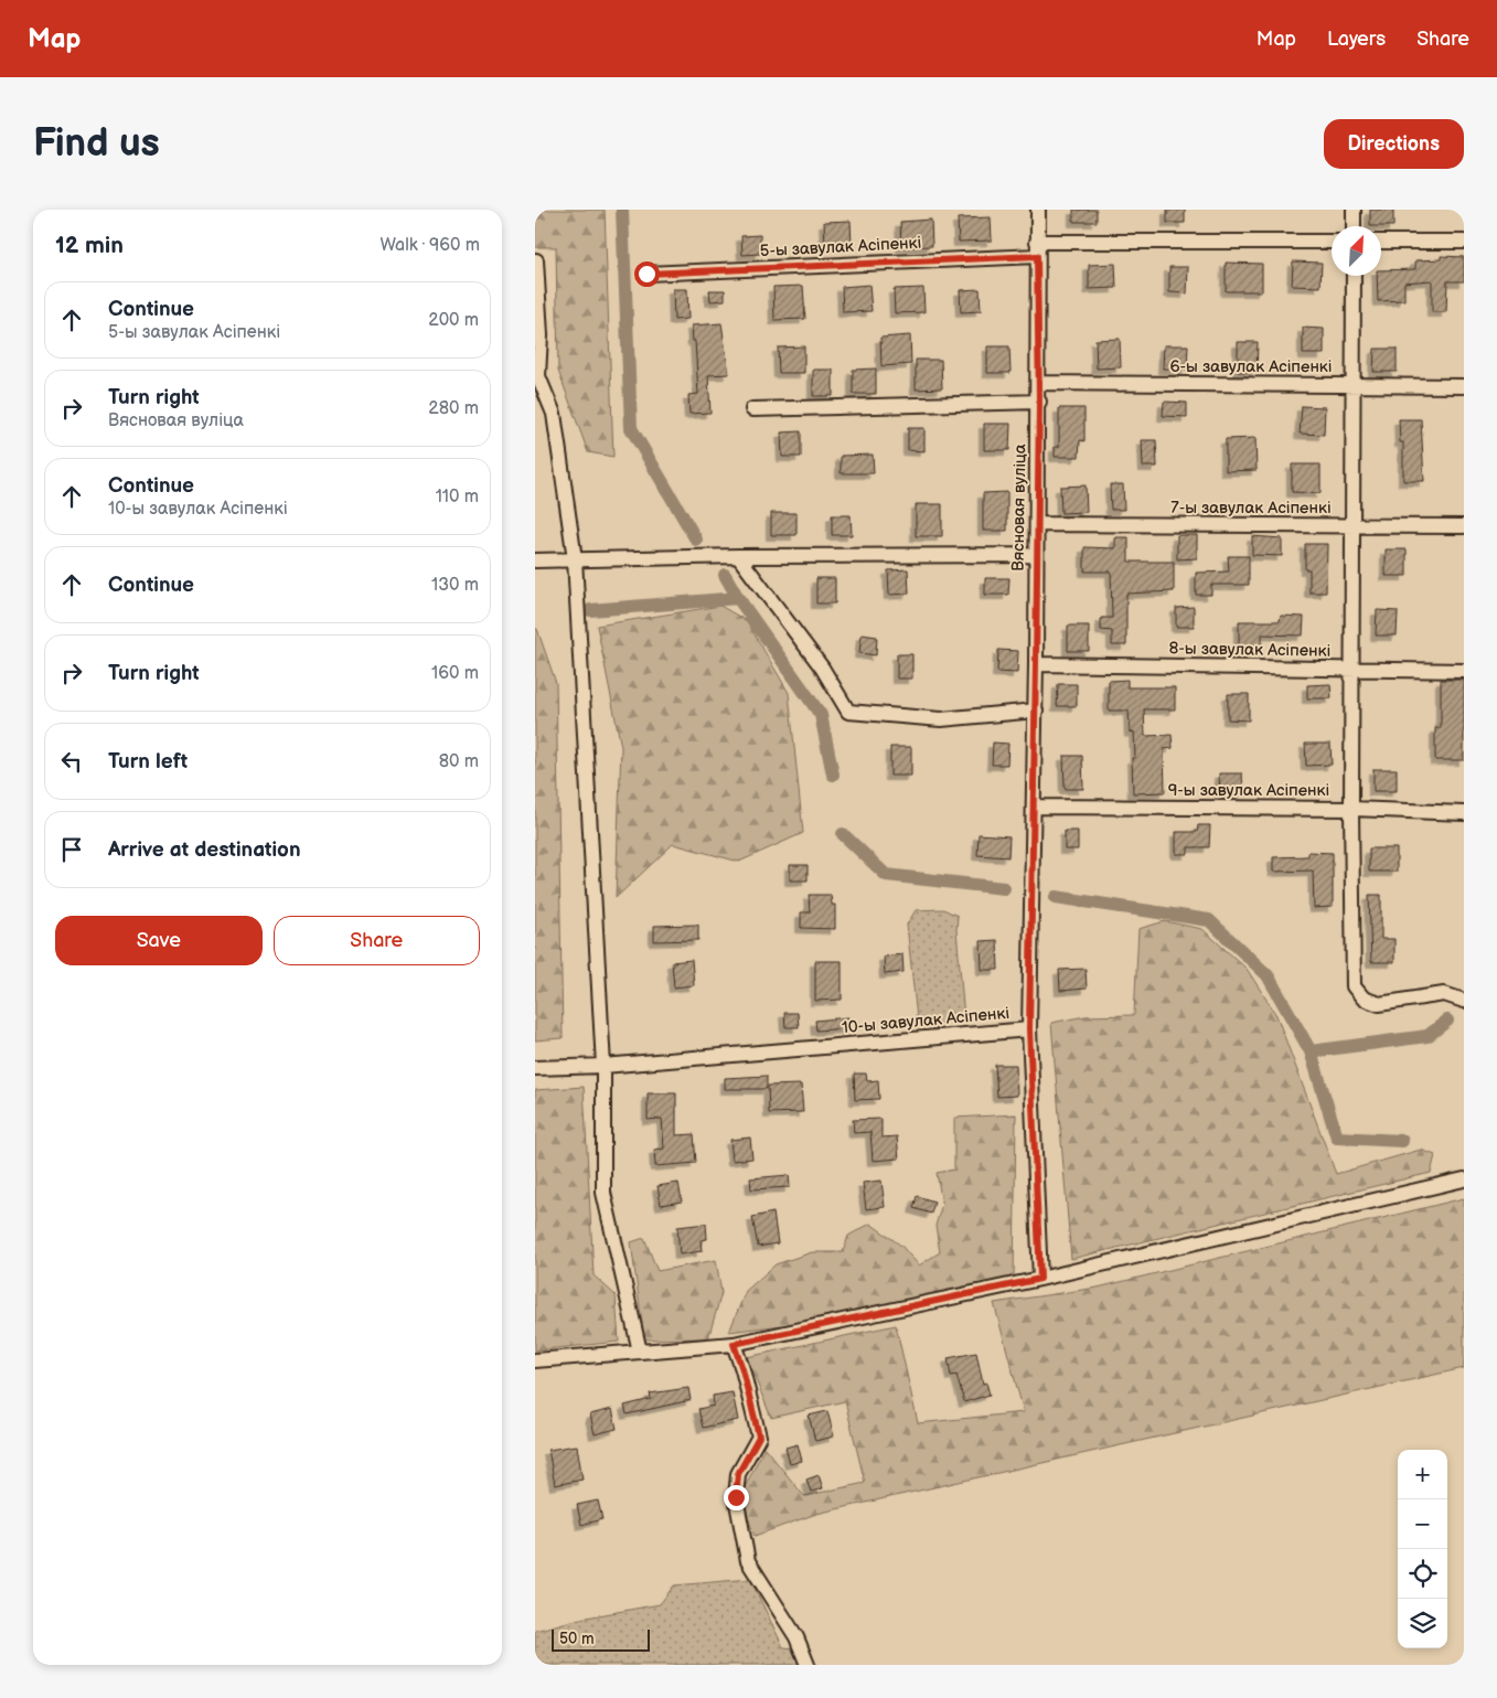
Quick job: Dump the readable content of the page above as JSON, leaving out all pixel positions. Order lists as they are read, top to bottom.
{
  "streets": {
    "street": [
      "5-ы завулак Асіпенкі",
      "6-ы завулак Асіпенкі",
      "Вясновая вуліца",
      "7-ы завулак Асіпенкі",
      "8-ы завулак Асіпенкі",
      "9-ы завулак Асіпенкі",
      "10-ы завулак Асіпенкі"
    ]
  },
  "crossings": [
    ["5-ы завулак Асіпенкі", "Вясновая вуліца"],
    ["6-ы завулак Асіпенкі", "Вясновая вуліца"],
    ["Вясновая вуліца", "7-ы завулак Асіпенкі"],
    ["Вясновая вуліца", "8-ы завулак Асіпенкі"],
    ["Вясновая вуліца", "9-ы завулак Асіпенкі"],
    ["Вясновая вуліца", "10-ы завулак Асіпенкі"],
    ["9-ы завулак Асіпенкі", "10-ы завулак Асіпенкі"]
  ],
  "scale_bar": "50 m",
  "north": "top right",
  "page": {
    "header": "Map",
    "nav": ["Map", "Layers", "Share"],
    "buttons": [
      "Directions",
      ["Save", "Share"]
    ],
    "title": "Find us",
    "heading": ["12 min", "Walk · 960 m"],
    "list": [
      ["Continue", "5-ы завулак Асіпенкі", "200 m"],
      ["Turn right", "Вясновая вуліца", "280 m"],
      ["Continue", "10-ы завулак Асіпенкі", "110 m"],
      ["Continue", "130 m"],
      ["Turn right", "160 m"],
      ["Turn left", "80 m"],
      "Arrive at destination"
    ],
    "map_buttons": ["+", "−"],
    "scale": "50 m"
  }
}
